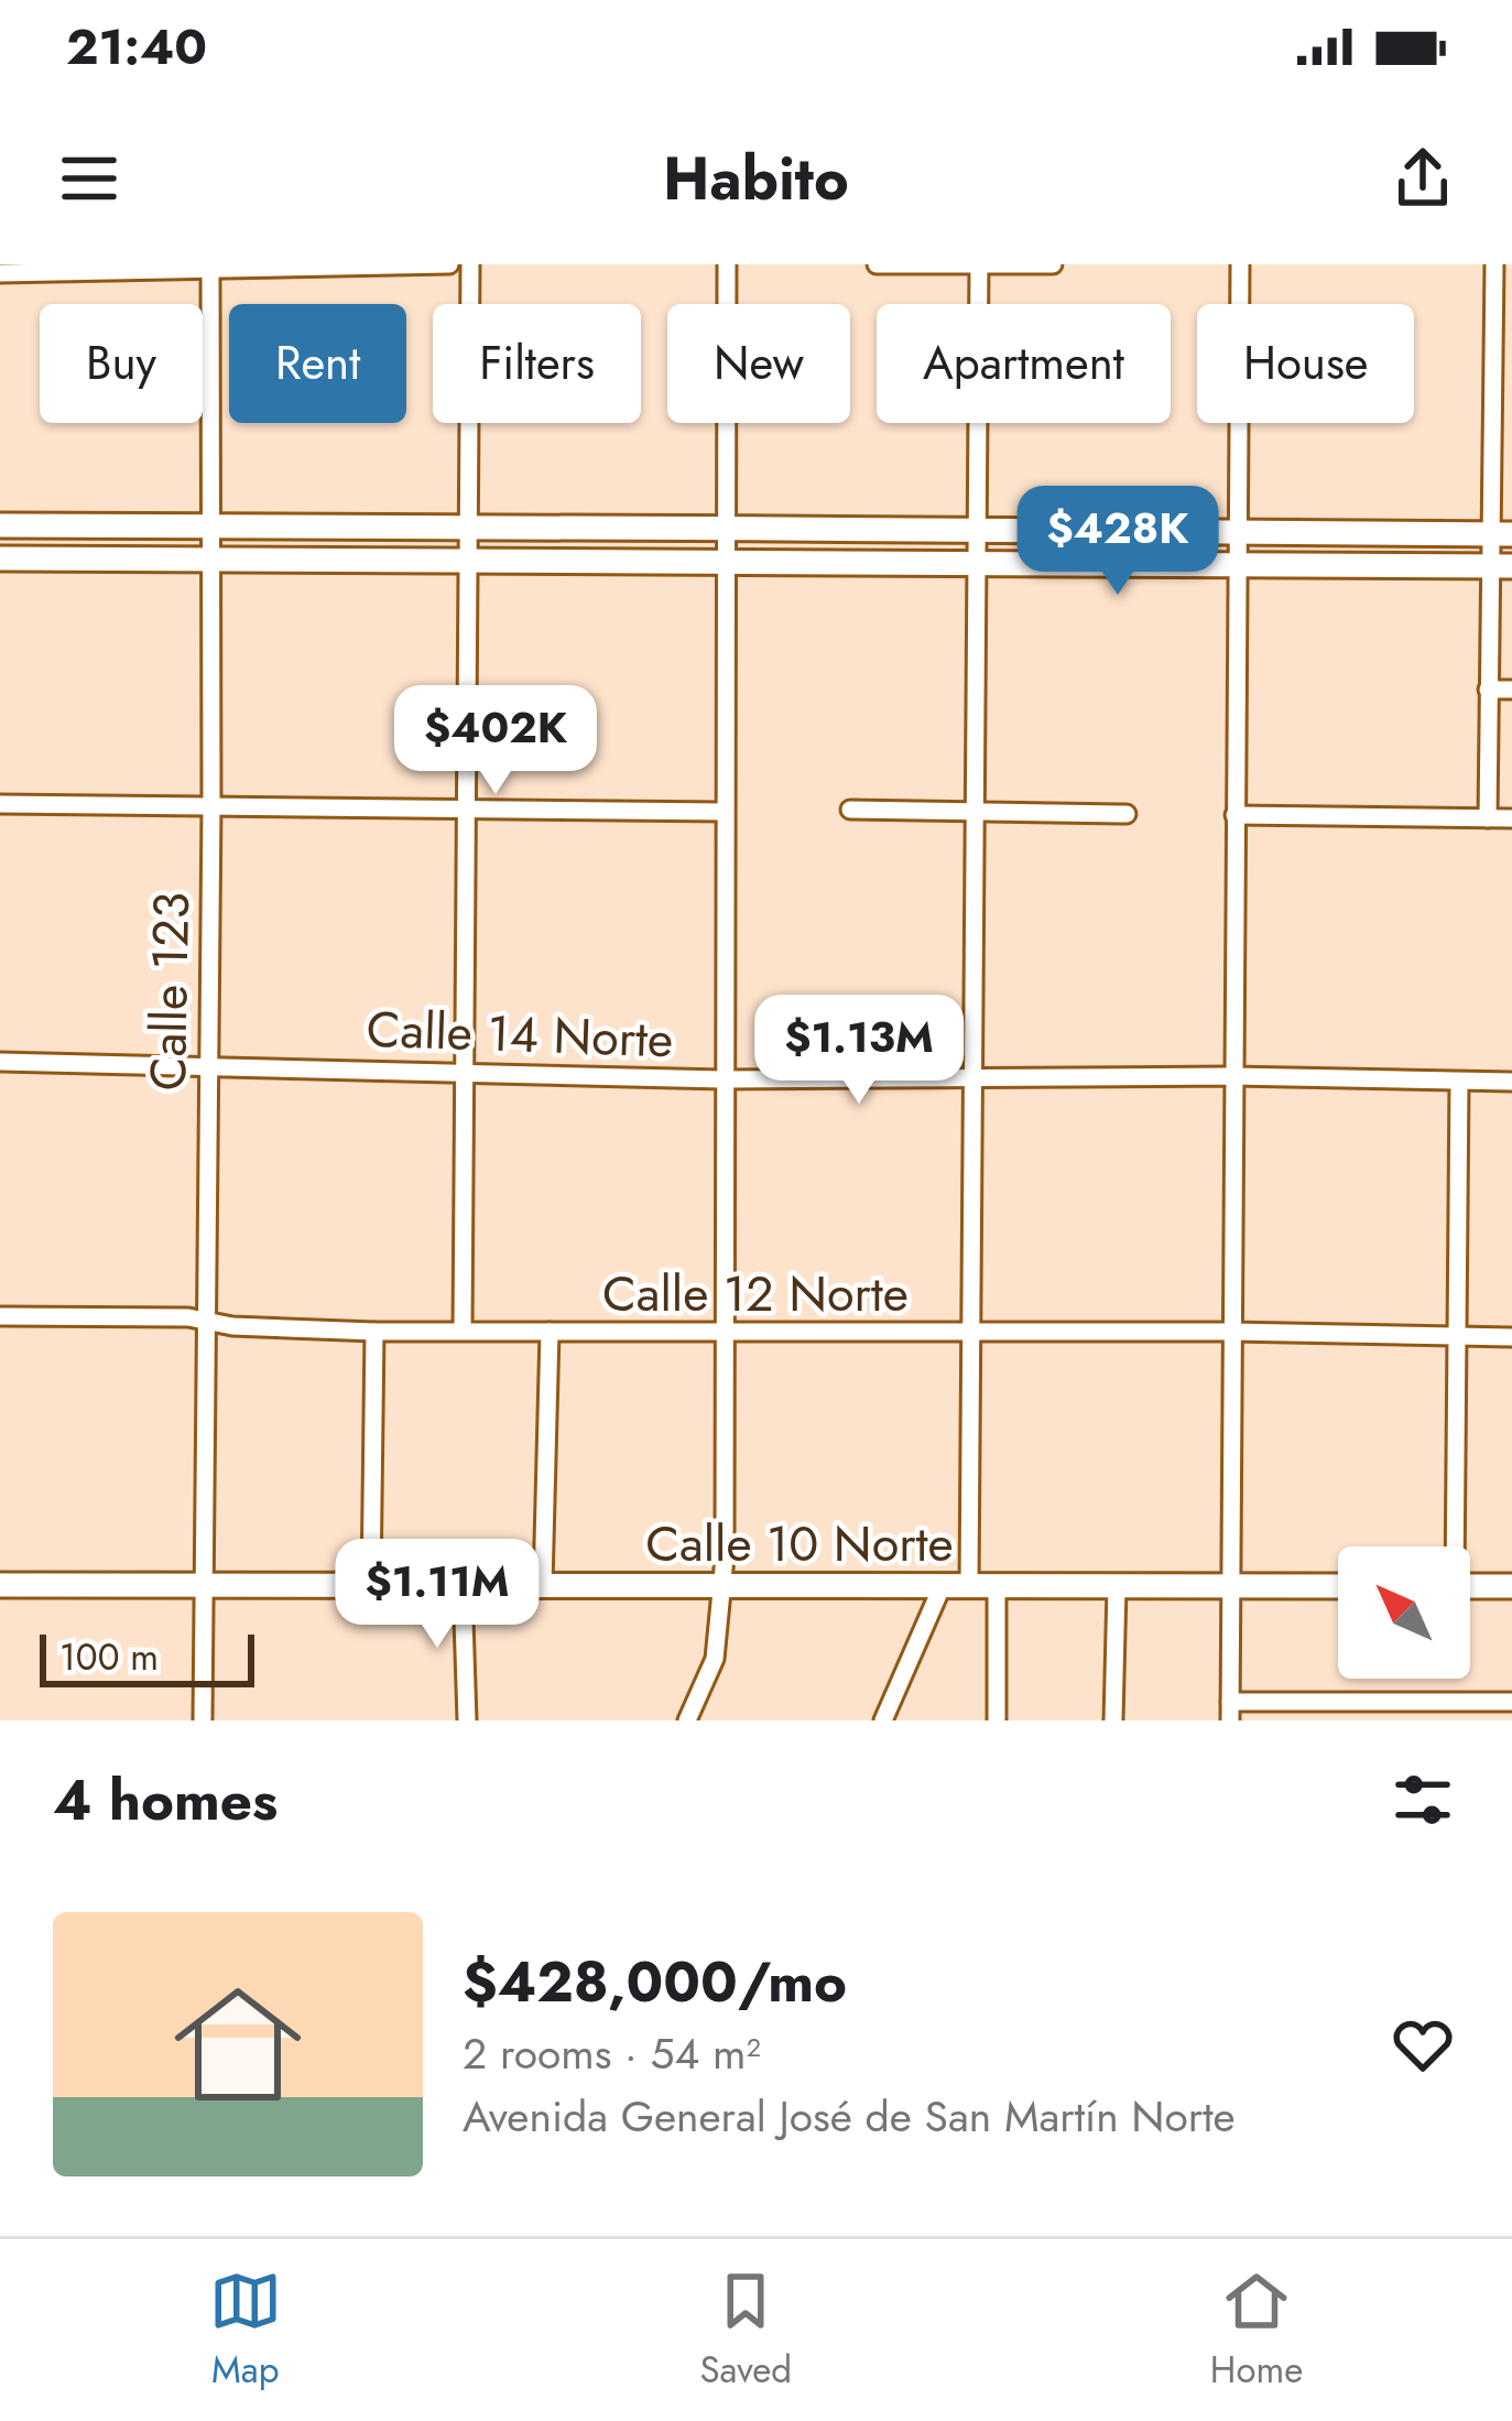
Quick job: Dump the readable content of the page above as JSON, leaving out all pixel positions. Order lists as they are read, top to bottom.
{
  "streets": {
    "main road": ["Calle 10 Norte"],
    "street": ["Calle 123", "Calle 14 Norte", "Calle 12 Norte"]
  },
  "crossings": [
    ["Calle 123", "Calle 14 Norte"],
    ["Calle 123", "Calle 12 Norte"],
    ["Calle 123", "Calle 10 Norte"]
  ],
  "scale_bar": "100 m",
  "north": "top left",
  "page": {
    "status": "21:40",
    "header": "Habito",
    "chip": [
      "Buy",
      "Rent",
      "Filters",
      "New",
      "Apartment",
      "House"
    ],
    "price": [
      "$428K",
      "$402K",
      "$1.13M",
      "$1.11M"
    ],
    "scale": "100 m",
    "heading": "4 homes",
    "list": [
      {
        "name": "$428,000/mo",
        "note": "2 rooms · 54 m² · Avenida General José de San Martín Norte"
      }
    ],
    "tabs": ["Map", "Saved", "Home"]
  }
}
